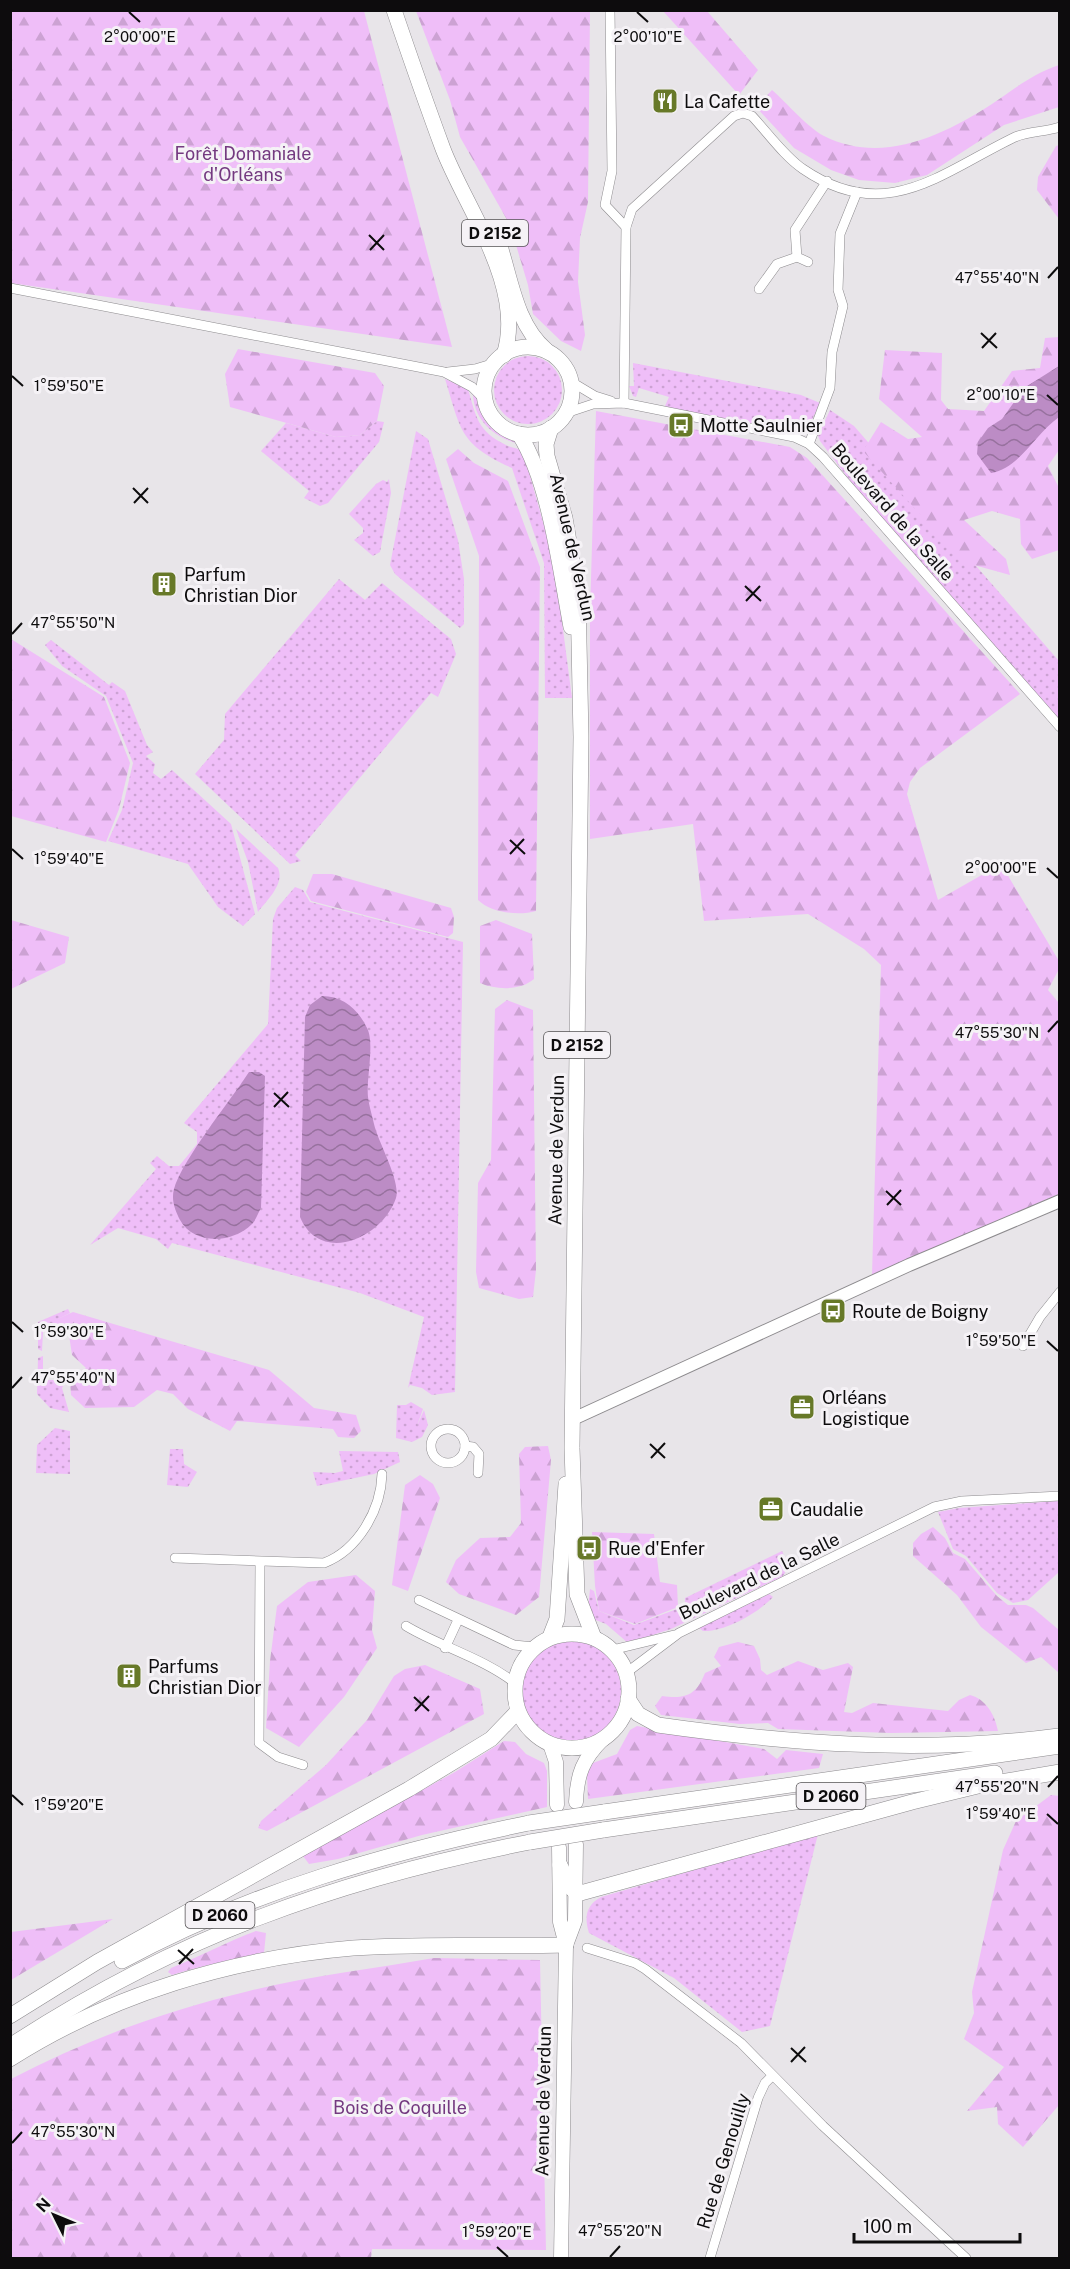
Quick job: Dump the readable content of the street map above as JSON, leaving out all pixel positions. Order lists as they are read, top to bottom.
{
  "streets": {
    "main road": ["D 2152", "Avenue de Verdun", "D 2060"],
    "street": ["Boulevard de la Salle", "Rue de Genouilly"]
  },
  "crossings": [
    ["D 2152", "Boulevard de la Salle"],
    ["D 2152", "Avenue de Verdun"],
    ["Boulevard de la Salle", "Avenue de Verdun"]
  ],
  "parks": ["Forêt Domaniale d'Orléans", "Bois de Coquille"],
  "places": {
    "restaurant": ["La Cafette"],
    "bus stop": ["Motte Saulnier", "Route de Boigny", "Rue d'Enfer"],
    "building": ["Parfum Christian Dior", "Parfums Christian Dior"],
    "office": ["Orléans Logistique", "Caudalie"]
  },
  "scale_bar": "100 m",
  "north": "top left",
  "coordinates": [
    "2°00'00\"E",
    "2°00'10\"E",
    "47°55'40\"N",
    "1°59'50\"E",
    "47°55'50\"N",
    "1°59'40\"E",
    "47°55'30\"N",
    "1°59'30\"E",
    "47°55'20\"N",
    "1°59'20\"E"
  ]
}
